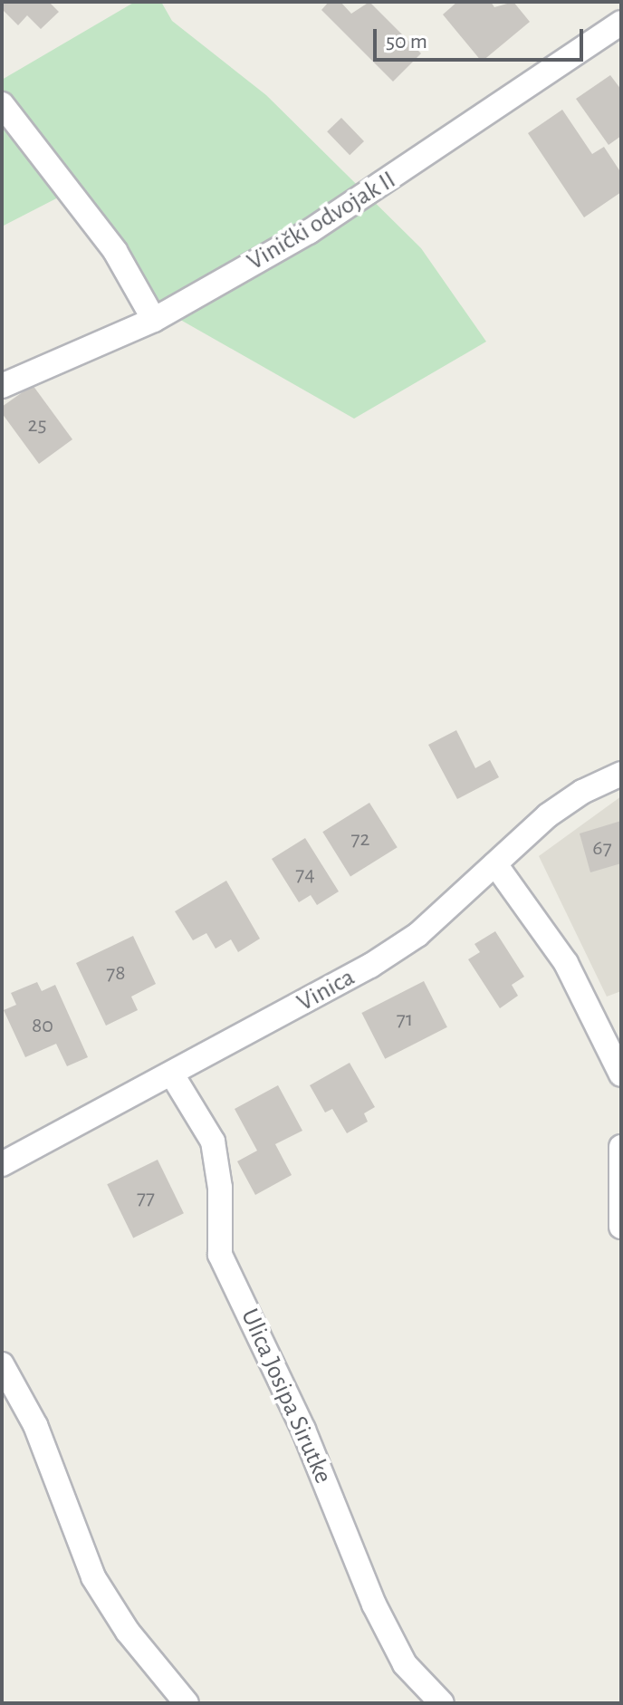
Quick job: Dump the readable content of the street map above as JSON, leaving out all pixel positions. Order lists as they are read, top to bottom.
{
  "streets": {
    "street": ["Vinički odvojak II", "Vinica", "Ulica Josipa Sirutke"]
  },
  "crossings": [
    ["Vinica", "Ulica Josipa Sirutke"]
  ],
  "house_numbers": [
    "25",
    "72",
    "67",
    "74",
    "78",
    "71",
    "80",
    "77"
  ],
  "scale_bar": "50 m"
}
